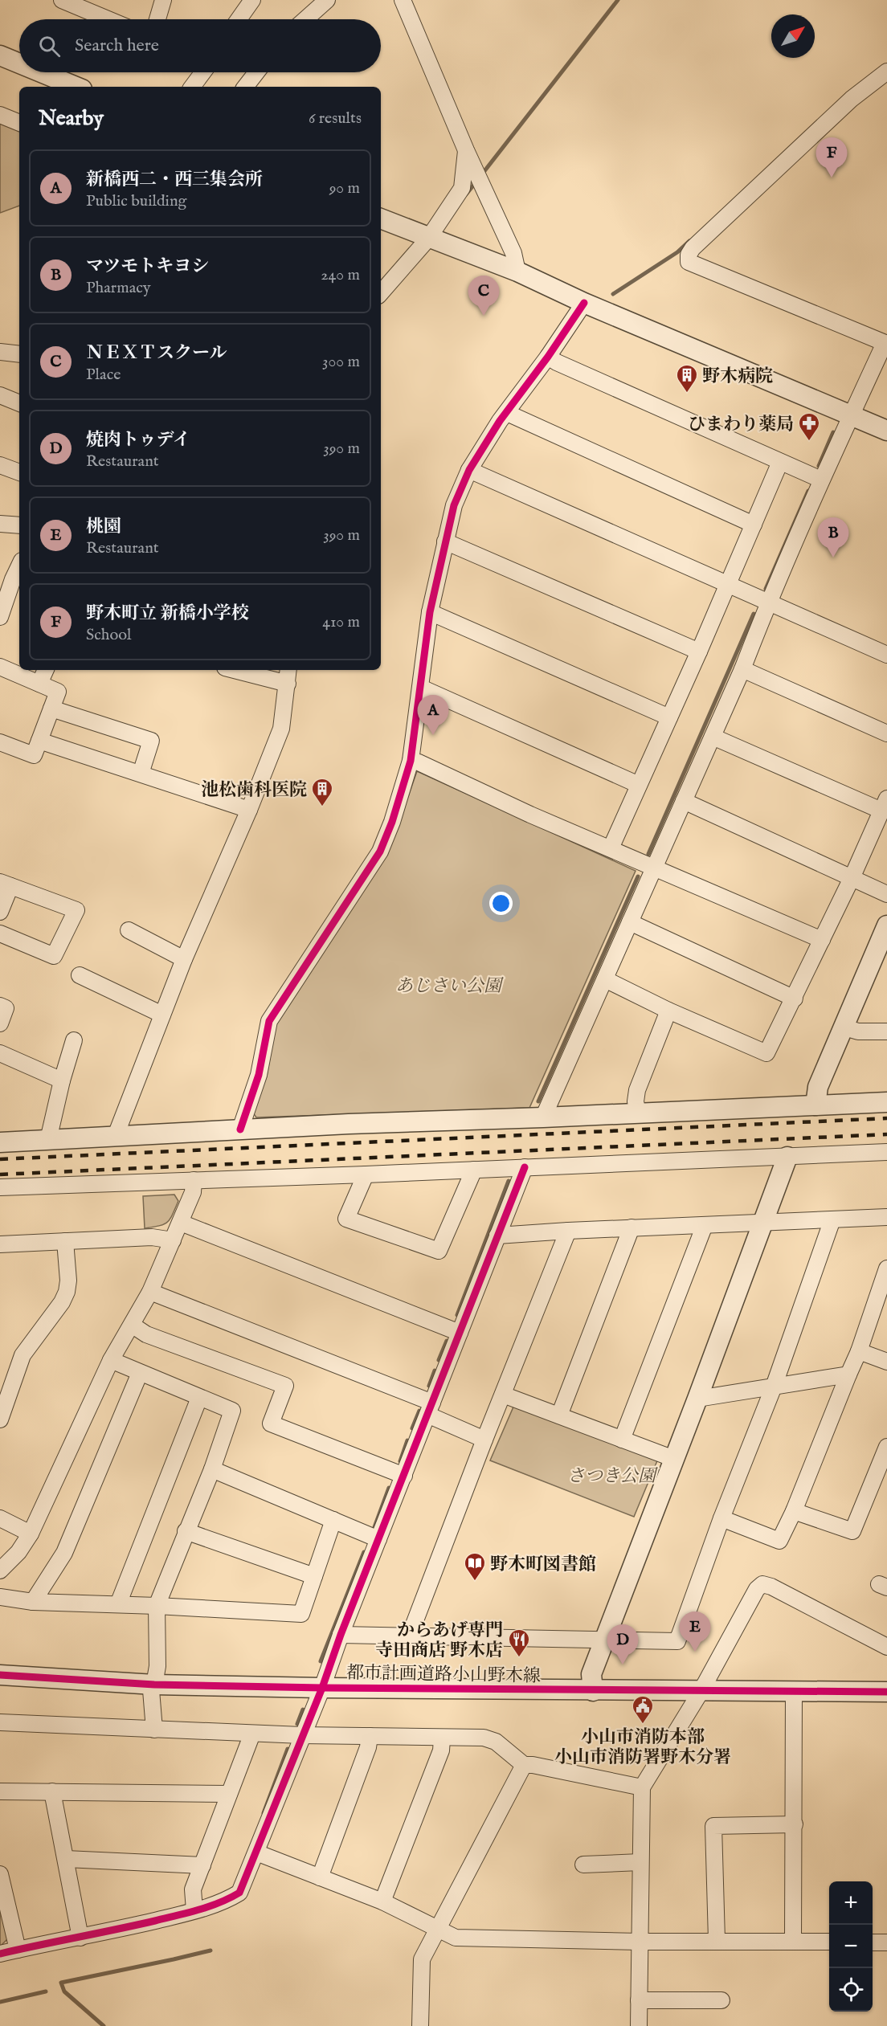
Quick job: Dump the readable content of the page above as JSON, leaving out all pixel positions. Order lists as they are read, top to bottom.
{
  "streets": {
    "street": ["都市計画道路小山野木線"]
  },
  "parks": ["あじさい公園", "さつき公園"],
  "places": {
    "building": ["野木病院", "池松歯科医院"],
    "pharmacy": ["ひまわり薬局"],
    "library": ["野木町図書館"],
    "restaurant": ["からあげ専門 寺田商店 野木店"],
    "public building": ["小山市消防本部 小山市消防署野木分署"]
  },
  "north": "top right",
  "page": {
    "search": "Search here",
    "heading": ["Nearby", "6 results"],
    "pins": [
      "F",
      "C",
      "B",
      "A",
      "E",
      "D"
    ],
    "list": [
      {
        "mark": "A",
        "name": "新橋西二・西三集会所",
        "note": "Public building",
        "value": "90 m"
      },
      {
        "mark": "B",
        "name": "マツモトキヨシ",
        "note": "Pharmacy",
        "value": "240 m"
      },
      {
        "mark": "C",
        "name": "ＮＥＸＴスクール",
        "note": "Place",
        "value": "300 m"
      },
      {
        "mark": "D",
        "name": "焼肉トゥデイ",
        "note": "Restaurant",
        "value": "390 m"
      },
      {
        "mark": "E",
        "name": "桃園",
        "note": "Restaurant",
        "value": "390 m"
      },
      {
        "mark": "F",
        "name": "野木町立 新橋小学校",
        "note": "School",
        "value": "410 m"
      }
    ],
    "map_buttons": ["+", "−"]
  }
}
